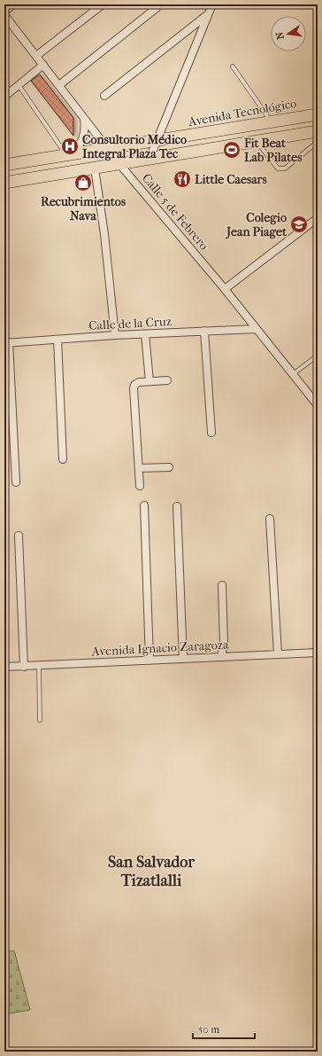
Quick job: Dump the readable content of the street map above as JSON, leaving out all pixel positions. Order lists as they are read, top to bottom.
{
  "streets": {
    "main road": ["Avenida Tecnológico"],
    "street": ["Calle 5 de Febrero", "Calle de la Cruz", "Avenida Ignacio Zaragoza"]
  },
  "crossings": [
    ["Avenida Tecnológico", "Calle 5 de Febrero"],
    ["Calle 5 de Febrero", "Calle de la Cruz"]
  ],
  "districts": ["San Salvador Tizatlalli"],
  "places": {
    "hospital": ["Consultorio Médico Integral Plaza Tec"],
    "sports": ["Fit Beat Lab Pilates"],
    "restaurant": ["Little Caesars"],
    "shop": ["Recubrimientos Nava"],
    "school or university": ["Colegio Jean Piaget"]
  },
  "scale_bar": "50 m",
  "north": "left"
}
